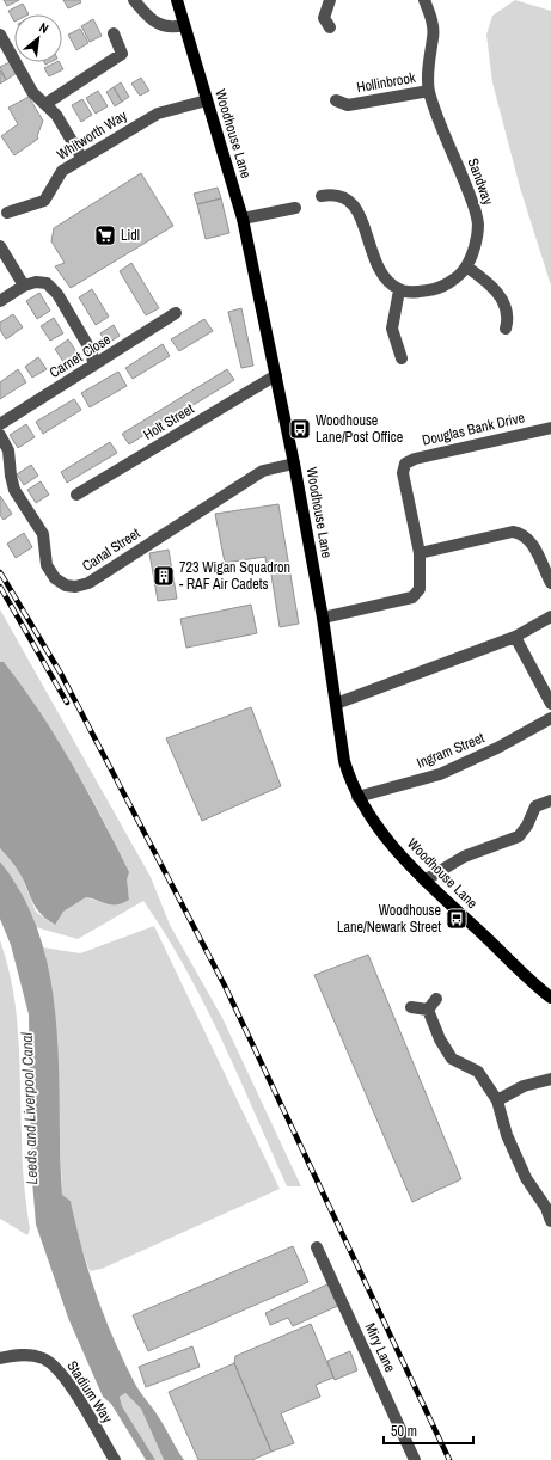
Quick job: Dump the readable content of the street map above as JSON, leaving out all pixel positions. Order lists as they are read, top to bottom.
{
  "streets": {
    "main road": ["Woodhouse Lane"],
    "street": [
      "Hollinbrook",
      "Whitworth Way",
      "Sandway",
      "Carnet Close",
      "Holt Street",
      "Douglas Bank Drive",
      "Canal Street",
      "Ingram Street",
      "Miry Lane",
      "Stadium Way"
    ]
  },
  "crossings": [
    ["Hollinbrook", "Sandway"],
    ["Woodhouse Lane", "Whitworth Way"],
    ["Woodhouse Lane", "Holt Street"],
    ["Woodhouse Lane", "Douglas Bank Drive"],
    ["Woodhouse Lane", "Canal Street"],
    ["Woodhouse Lane", "Ingram Street"]
  ],
  "water": ["Leeds and Liverpool Canal"],
  "places": {
    "supermarket": ["Lidl"],
    "bus stop": ["Woodhouse Lane/Post Office", "Woodhouse Lane/Newark Street"],
    "building": ["723 Wigan Squadron - RAF Air Cadets"]
  },
  "scale_bar": "50 m",
  "north": "top right"
}
